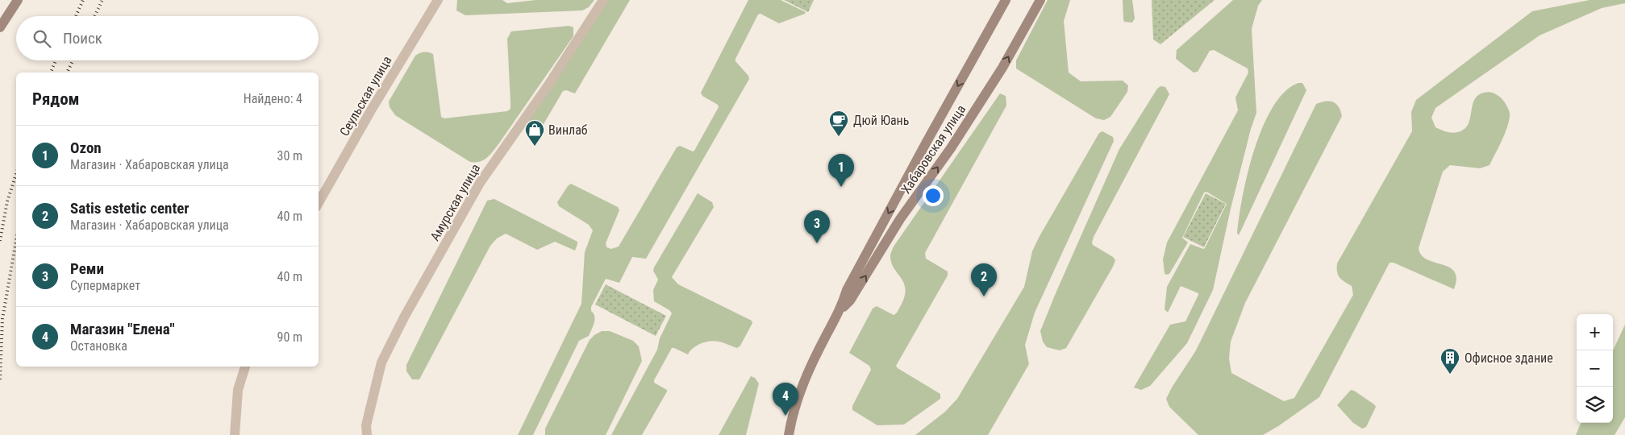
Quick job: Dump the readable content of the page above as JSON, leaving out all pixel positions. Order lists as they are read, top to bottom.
{
  "streets": {
    "main road": ["Хабаровская улица"],
    "street": ["Сеульская улица", "Амурская улица"]
  },
  "places": {
    "cafe": ["Дюй Юань"],
    "shop": ["Винлаб"],
    "building": ["Офисное здание"]
  },
  "page": {
    "search": "Поиск",
    "heading": ["Рядом", "Найдено: 4"],
    "list": [
      {
        "mark": "1",
        "name": "Ozon",
        "note": "Магазин · Хабаровская улица",
        "value": "30 m"
      },
      {
        "mark": "2",
        "name": "Satis estetic center",
        "note": "Магазин · Хабаровская улица",
        "value": "40 m"
      },
      {
        "mark": "3",
        "name": "Реми",
        "note": "Супермаркет",
        "value": "40 m"
      },
      {
        "mark": "4",
        "name": "Магазин \"Елена\"",
        "note": "Остановка",
        "value": "90 m"
      }
    ],
    "pins": [
      "1",
      "3",
      "2",
      "4"
    ],
    "map_buttons": ["+", "−"]
  }
}
